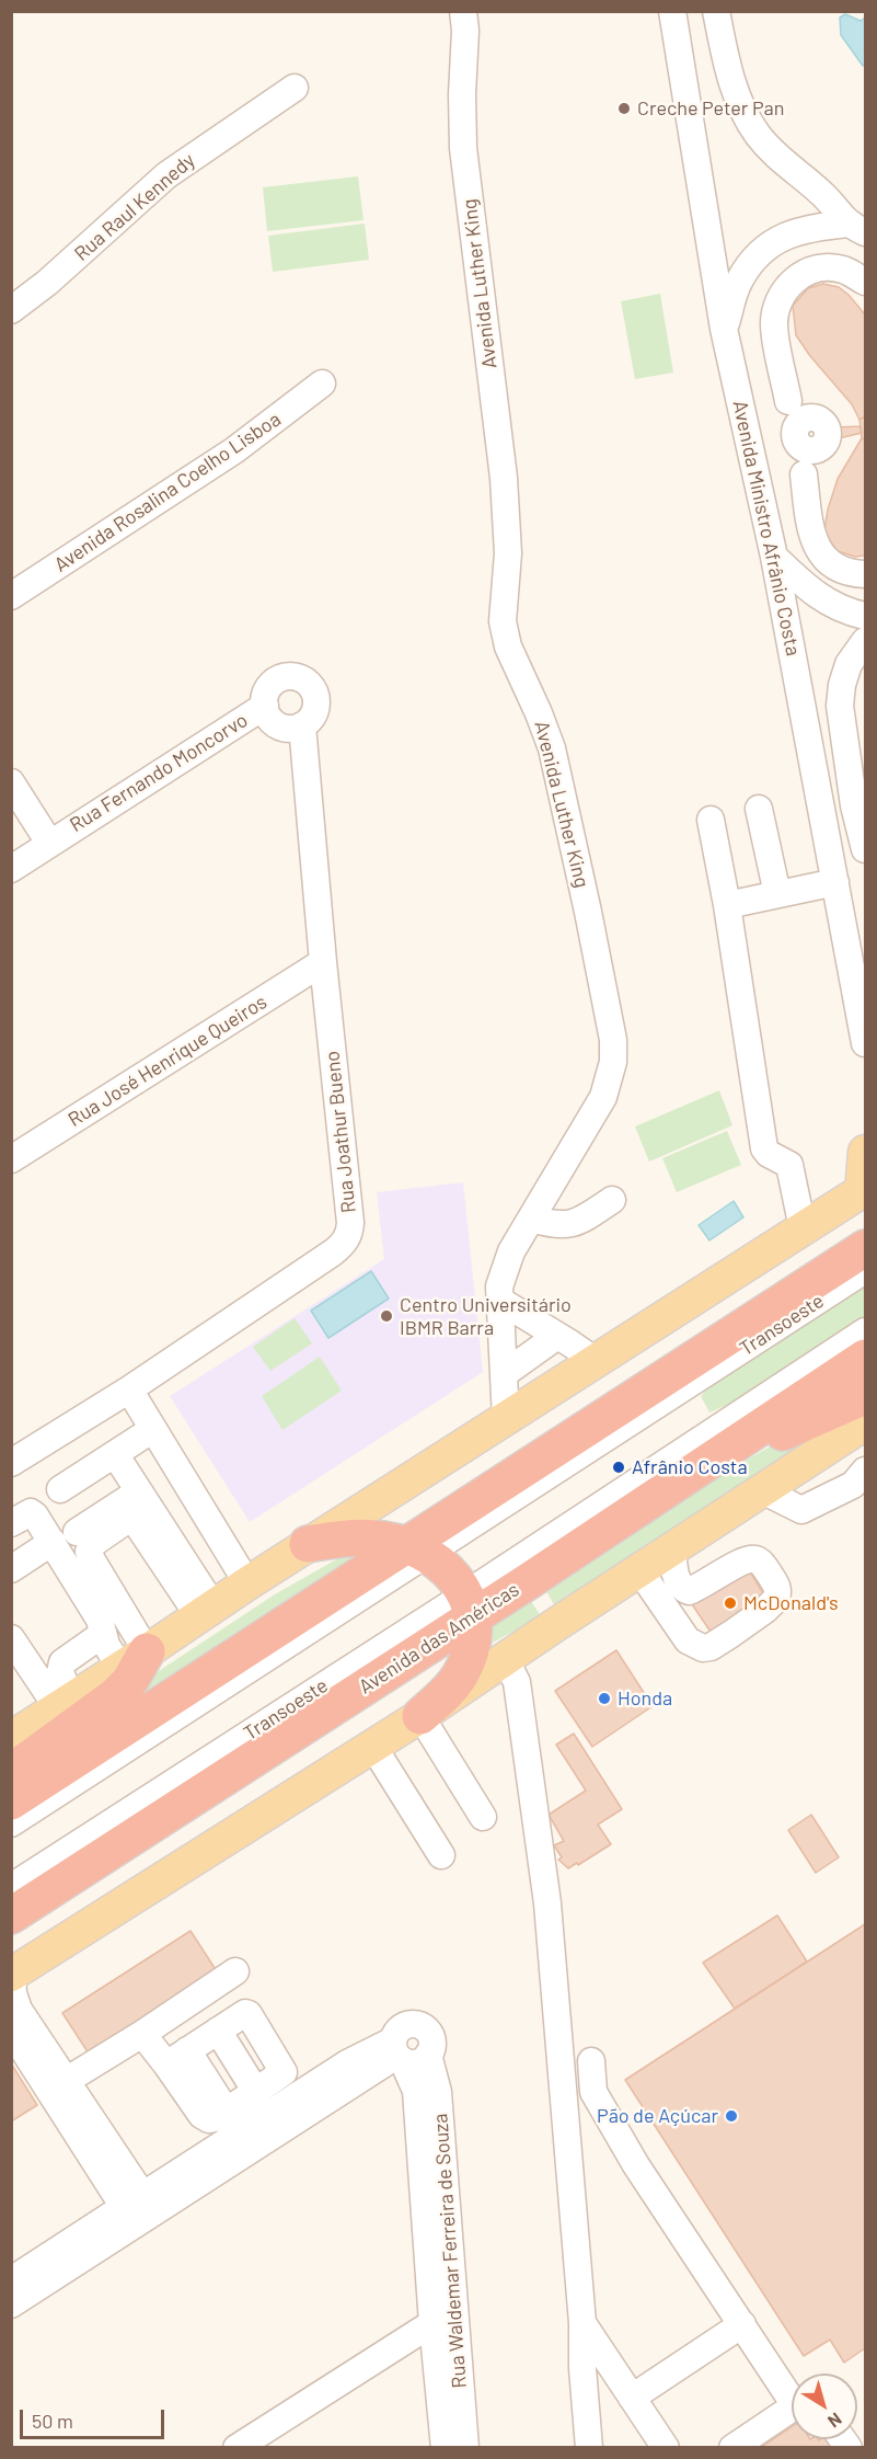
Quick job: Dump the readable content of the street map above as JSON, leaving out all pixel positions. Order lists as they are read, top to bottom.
{
  "streets": {
    "highway": ["Avenida das Américas"],
    "street": [
      "Rua Raul Kennedy",
      "Avenida Luther King",
      "Avenida Rosalina Coelho Lisboa",
      "Avenida Ministro Afrânio Costa",
      "Rua Fernando Moncorvo",
      "Rua José Henrique Queiros",
      "Rua Joathur Bueno",
      "Transoeste",
      "Rua Waldemar Ferreira de Souza"
    ]
  },
  "crossings": [
    ["Rua Fernando Moncorvo", "Rua Joathur Bueno"],
    ["Rua José Henrique Queiros", "Rua Joathur Bueno"],
    ["Transoeste", "Avenida das Américas"]
  ],
  "places": [
    "Creche Peter Pan",
    "Centro Universitário IBMR Barra",
    "Afrânio Costa",
    "McDonald's",
    "Honda",
    "Pão de Açúcar"
  ],
  "scale_bar": "50 m",
  "north": "bottom right"
}
